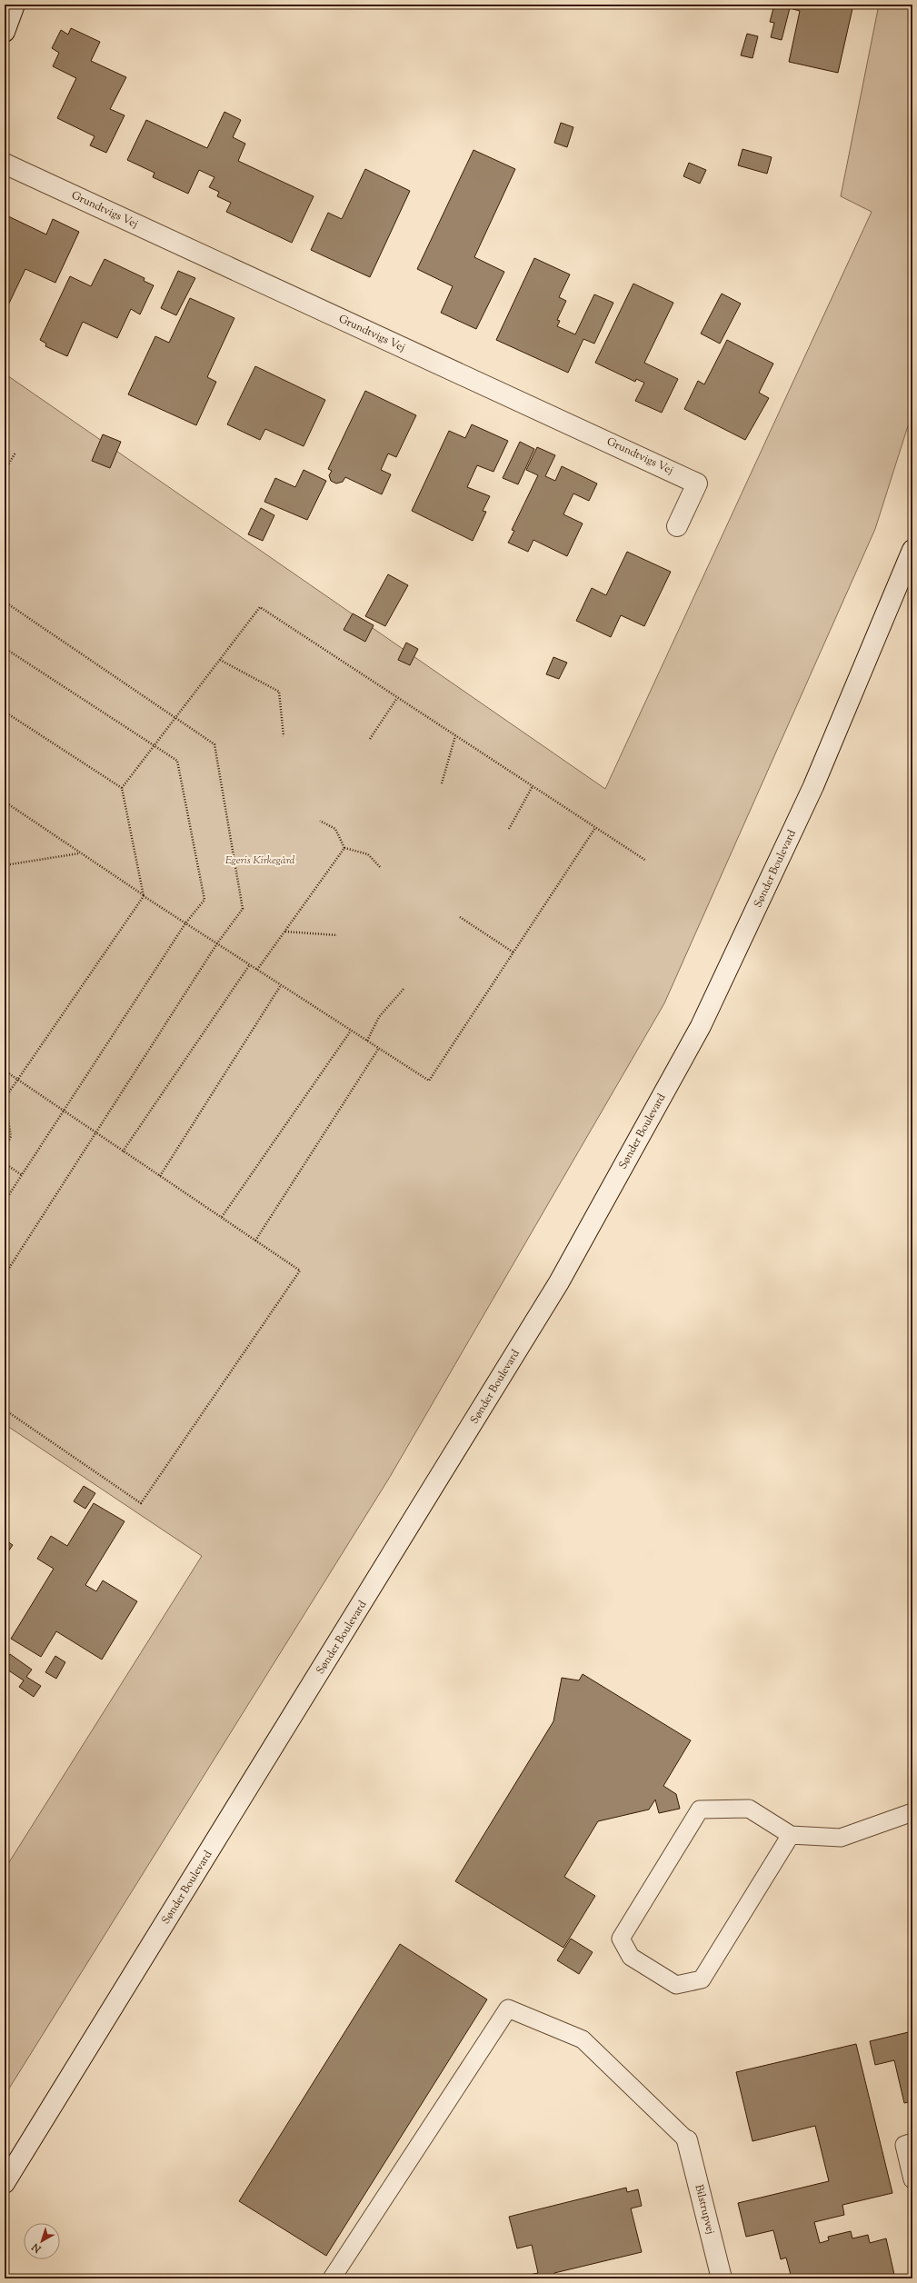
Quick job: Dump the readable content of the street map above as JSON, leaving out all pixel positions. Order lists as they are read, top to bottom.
{
  "streets": {
    "street": ["Grundtvigs Vej", "Sønder Boulevard", "Bilstrupvej"]
  },
  "parks": ["Egeris Kirkegård"],
  "north": "bottom left"
}
